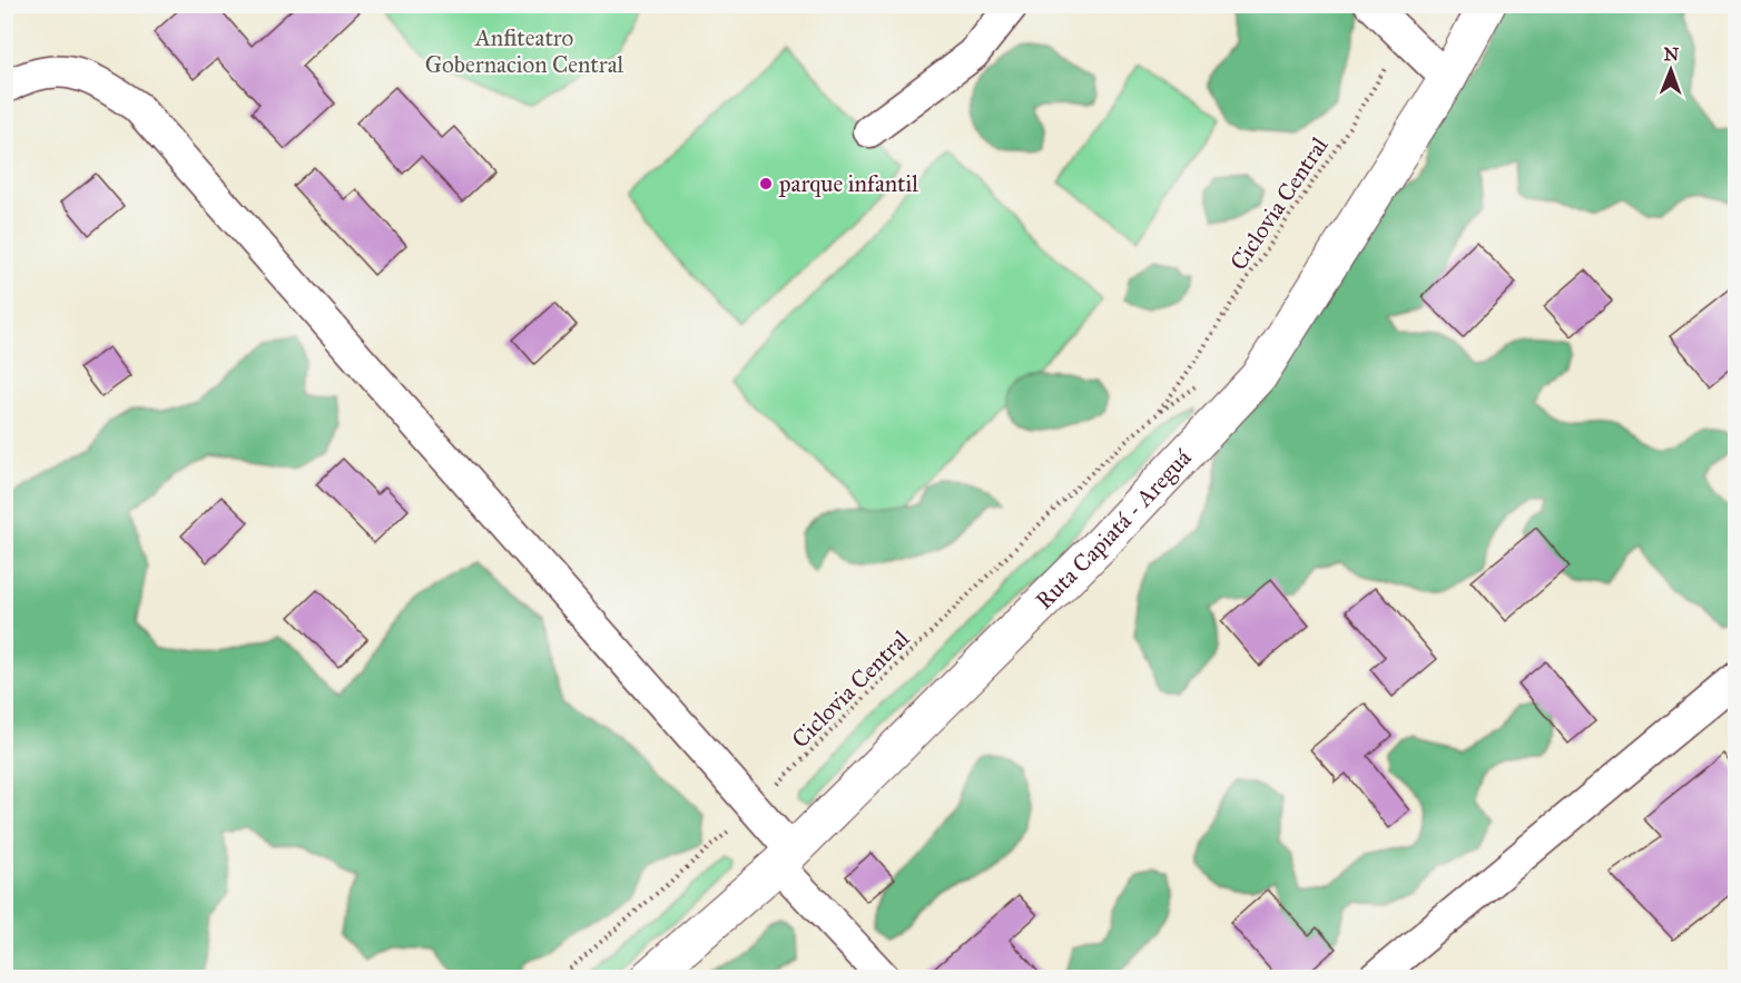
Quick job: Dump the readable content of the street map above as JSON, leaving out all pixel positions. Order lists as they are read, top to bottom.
{
  "streets": {
    "main road": ["Ruta Capiatá - Areguá"],
    "path": ["Ciclovia Central"]
  },
  "parks": ["Anfiteatro Gobernacion Central"],
  "places": ["parque infantil"],
  "north": "top"
}
